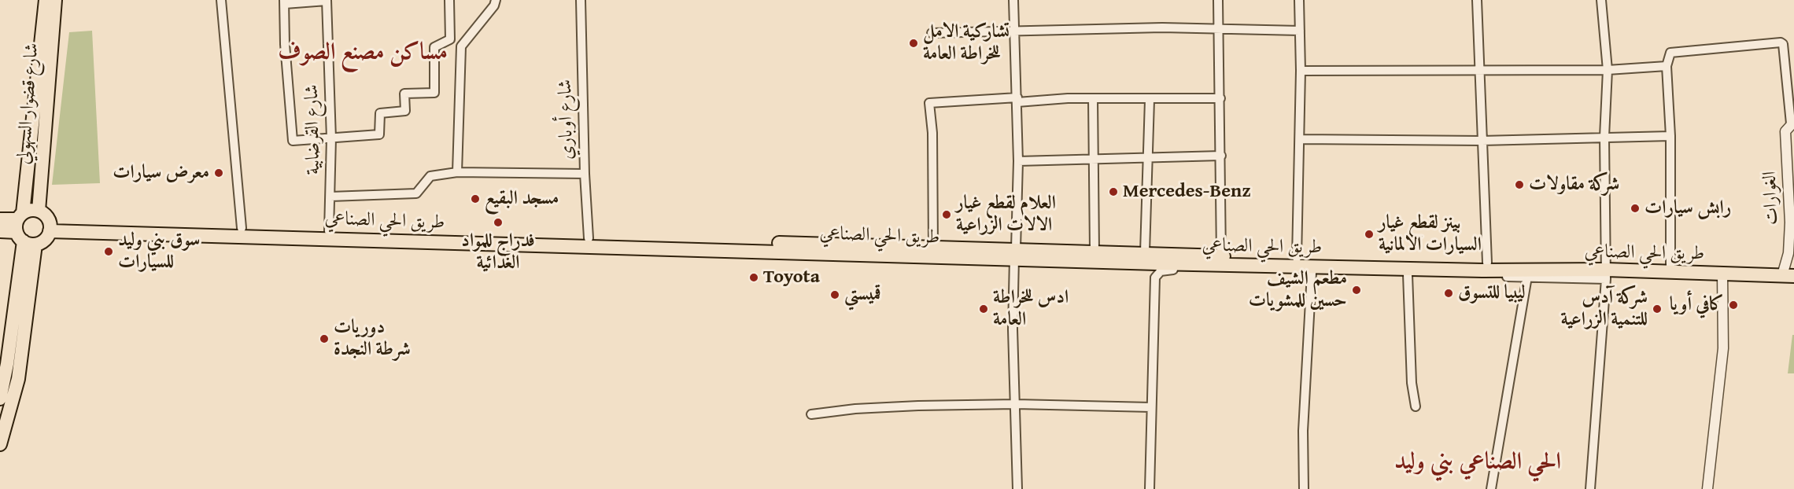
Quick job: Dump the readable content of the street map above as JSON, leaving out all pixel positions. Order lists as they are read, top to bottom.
{
  "streets": {
    "highway": ["شارع قضوار السهولي", "طريق الحي الصناعي"],
    "street": ["شارع أوباري", "شارع القرضابية", "الغوارات"]
  },
  "crossings": [
    ["الغوارات", "طريق الحي الصناعي"]
  ],
  "districts": ["مساكن مصنع الصوف", "الحي الصناعي بني وليد"],
  "places": [
    "تشاركية الامل للخراطة العامة",
    "معرض سيارات",
    "شركة مقاولات",
    "Mercedes-Benz",
    "مسجد البقيع",
    "رابش سيارات",
    "العلام لقطع غيار الالات الزراعية",
    "فدراج للمواد الغدائية",
    "بينز لقطع غيار السيارات الالمانية",
    "سوق بني وليد للسيارات",
    "Toyota",
    "مطعم الشيف حسين للمشويات",
    "ليبيا للتسوق",
    "قميستي",
    "كافي أويا",
    "ادس للخراطة العامة",
    "شركة آدس للتنمية الزراعية",
    "دوريات شرطة النجدة"
  ]
}
